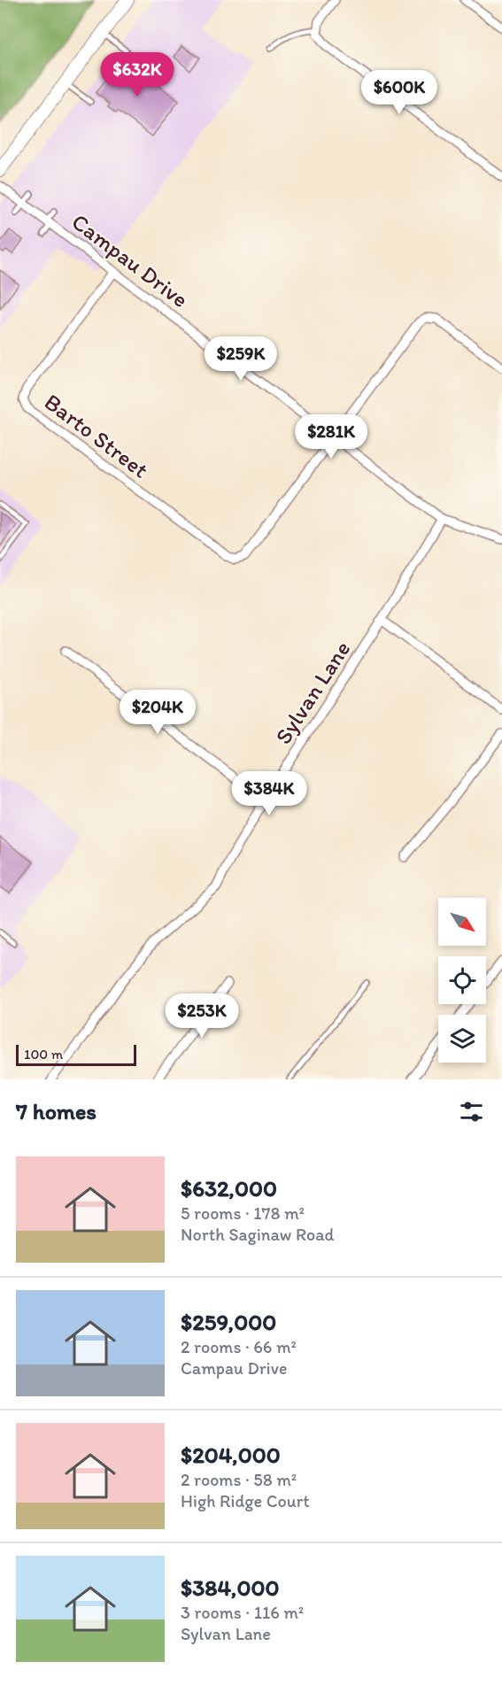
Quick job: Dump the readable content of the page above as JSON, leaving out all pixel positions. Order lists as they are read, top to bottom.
{
  "streets": {
    "street": ["Campau Drive", "Barto Street", "Sylvan Lane"]
  },
  "crossings": [
    ["Campau Drive", "Barto Street"],
    ["Campau Drive", "Sylvan Lane"]
  ],
  "scale_bar": "100 m",
  "north": "bottom right",
  "page": {
    "price": [
      "$632K",
      "$600K",
      "$259K",
      "$281K",
      "$204K",
      "$384K",
      "$253K"
    ],
    "scale": "100 m",
    "heading": "7 homes",
    "list": [
      {
        "name": "$632,000",
        "note": "5 rooms · 178 m² · North Saginaw Road"
      },
      {
        "name": "$259,000",
        "note": "2 rooms · 66 m² · Campau Drive"
      },
      {
        "name": "$204,000",
        "note": "2 rooms · 58 m² · High Ridge Court"
      },
      {
        "name": "$384,000",
        "note": "3 rooms · 116 m² · Sylvan Lane"
      }
    ]
  }
}
